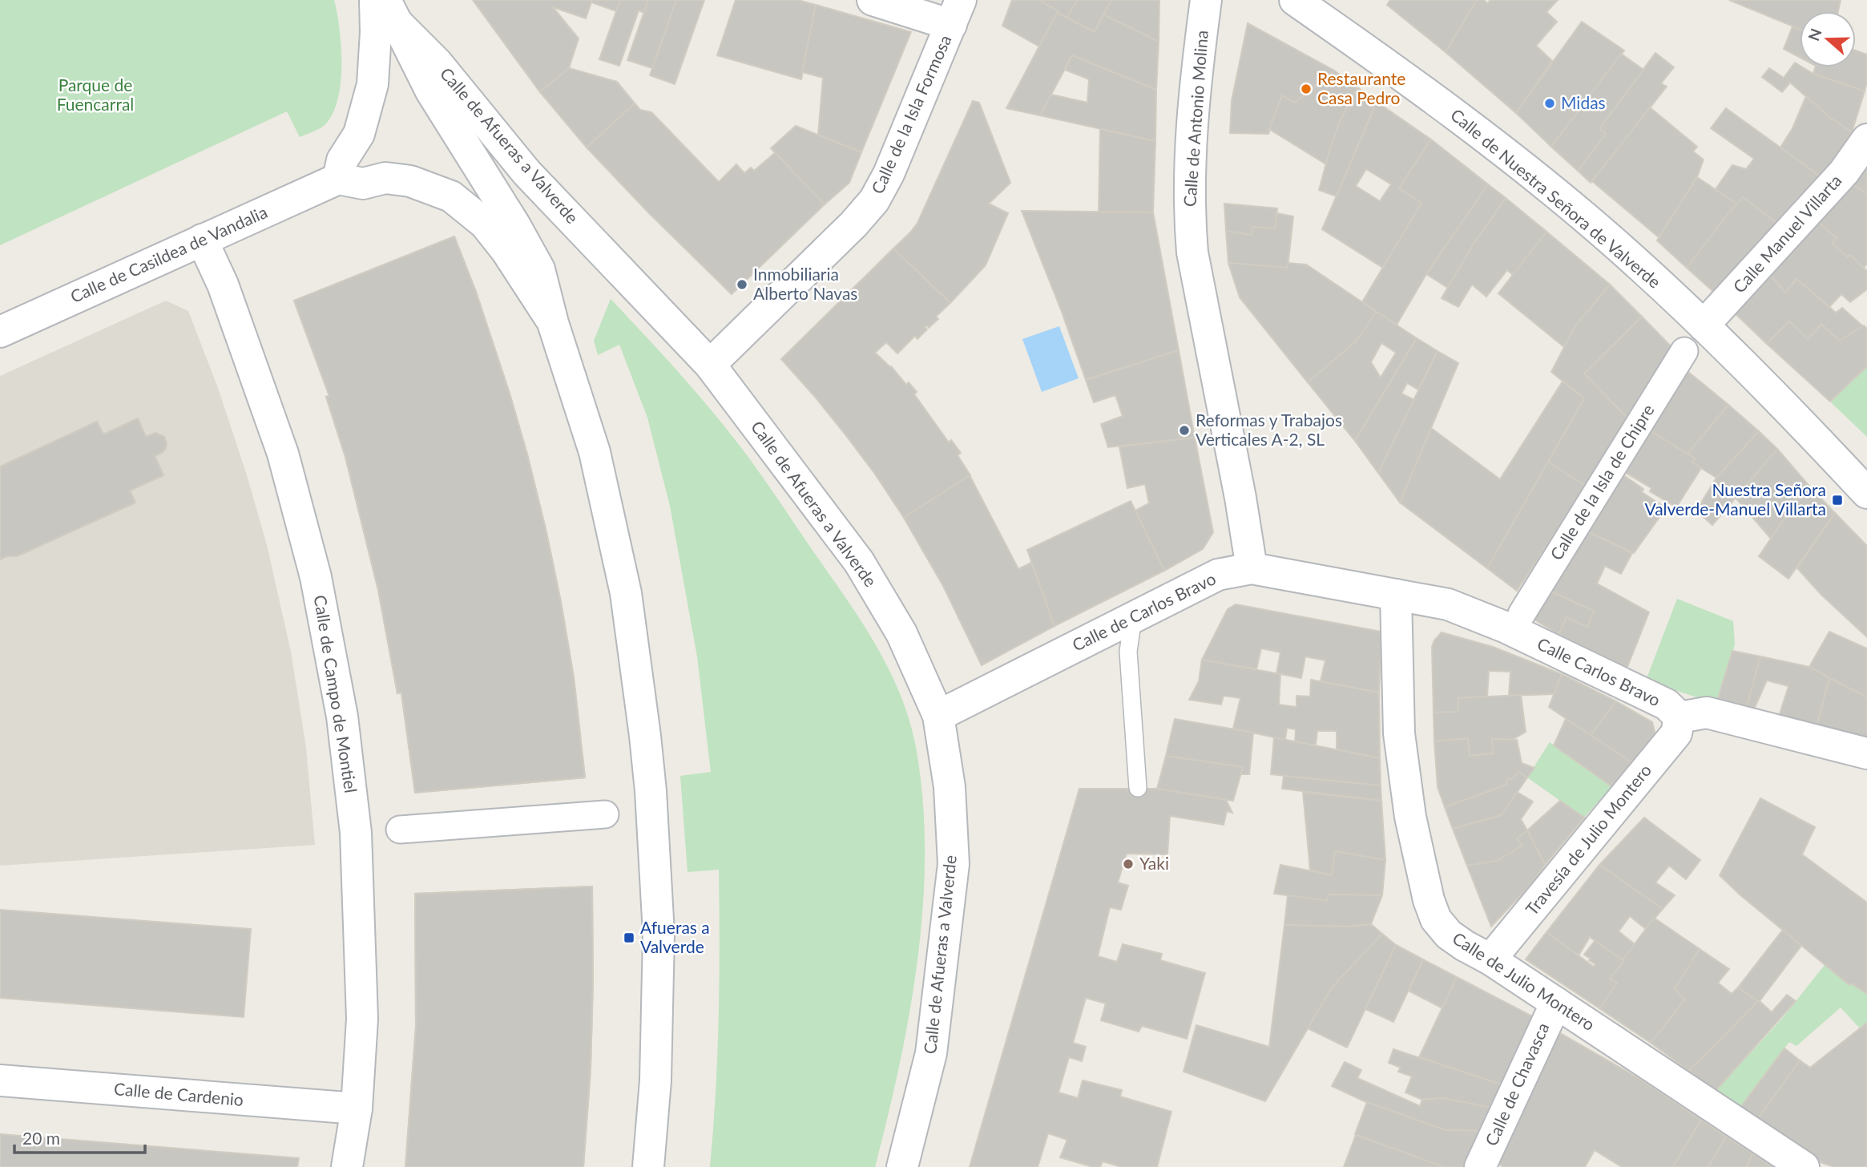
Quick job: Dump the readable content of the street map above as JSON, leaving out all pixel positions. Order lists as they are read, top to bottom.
{
  "streets": {
    "street": [
      "Calle de la Isla Formosa",
      "Calle de Antonio Molina",
      "Calle de Afueras a Valverde",
      "Calle de Nuestra Señora de Valverde",
      "Calle Manuel Villarta",
      "Calle de Casildea de Vandalia",
      "Calle de la Isla de Chipre",
      "Calle de Carlos Bravo",
      "Calle Carlos Bravo",
      "Calle de Campo de Montiel",
      "Travesía de Julio Montero",
      "Calle de Julio Montero",
      "Calle de Chavasca",
      "Calle de Cardenio"
    ]
  },
  "crossings": [
    ["Calle de la Isla Formosa", "Calle de Afueras a Valverde"],
    ["Calle de Antonio Molina", "Calle de Carlos Bravo"],
    ["Calle de Afueras a Valverde", "Calle de Carlos Bravo"],
    ["Calle de Nuestra Señora de Valverde", "Calle Manuel Villarta"],
    ["Calle de Casildea de Vandalia", "Calle de Campo de Montiel"],
    ["Calle de Carlos Bravo", "Calle Carlos Bravo"],
    ["Calle de Carlos Bravo", "Calle de Julio Montero"],
    ["Calle Carlos Bravo", "Travesía de Julio Montero"],
    ["Calle Carlos Bravo", "Calle de Julio Montero"],
    ["Calle de Campo de Montiel", "Calle de Cardenio"],
    ["Travesía de Julio Montero", "Calle de Julio Montero"],
    ["Calle de Julio Montero", "Calle de Chavasca"]
  ],
  "parks": ["Parque de Fuencarral"],
  "places": {
    "other": [
      "Restaurante Casa Pedro",
      "Midas",
      "Inmobiliaria Alberto Navas",
      "Reformas y Trabajos Verticales A-2, SL",
      "Yaki"
    ],
    "transit": ["Nuestra Señora Valverde-Manuel Villarta", "Afueras a Valverde"]
  },
  "scale_bar": "20 m",
  "north": "left"
}
